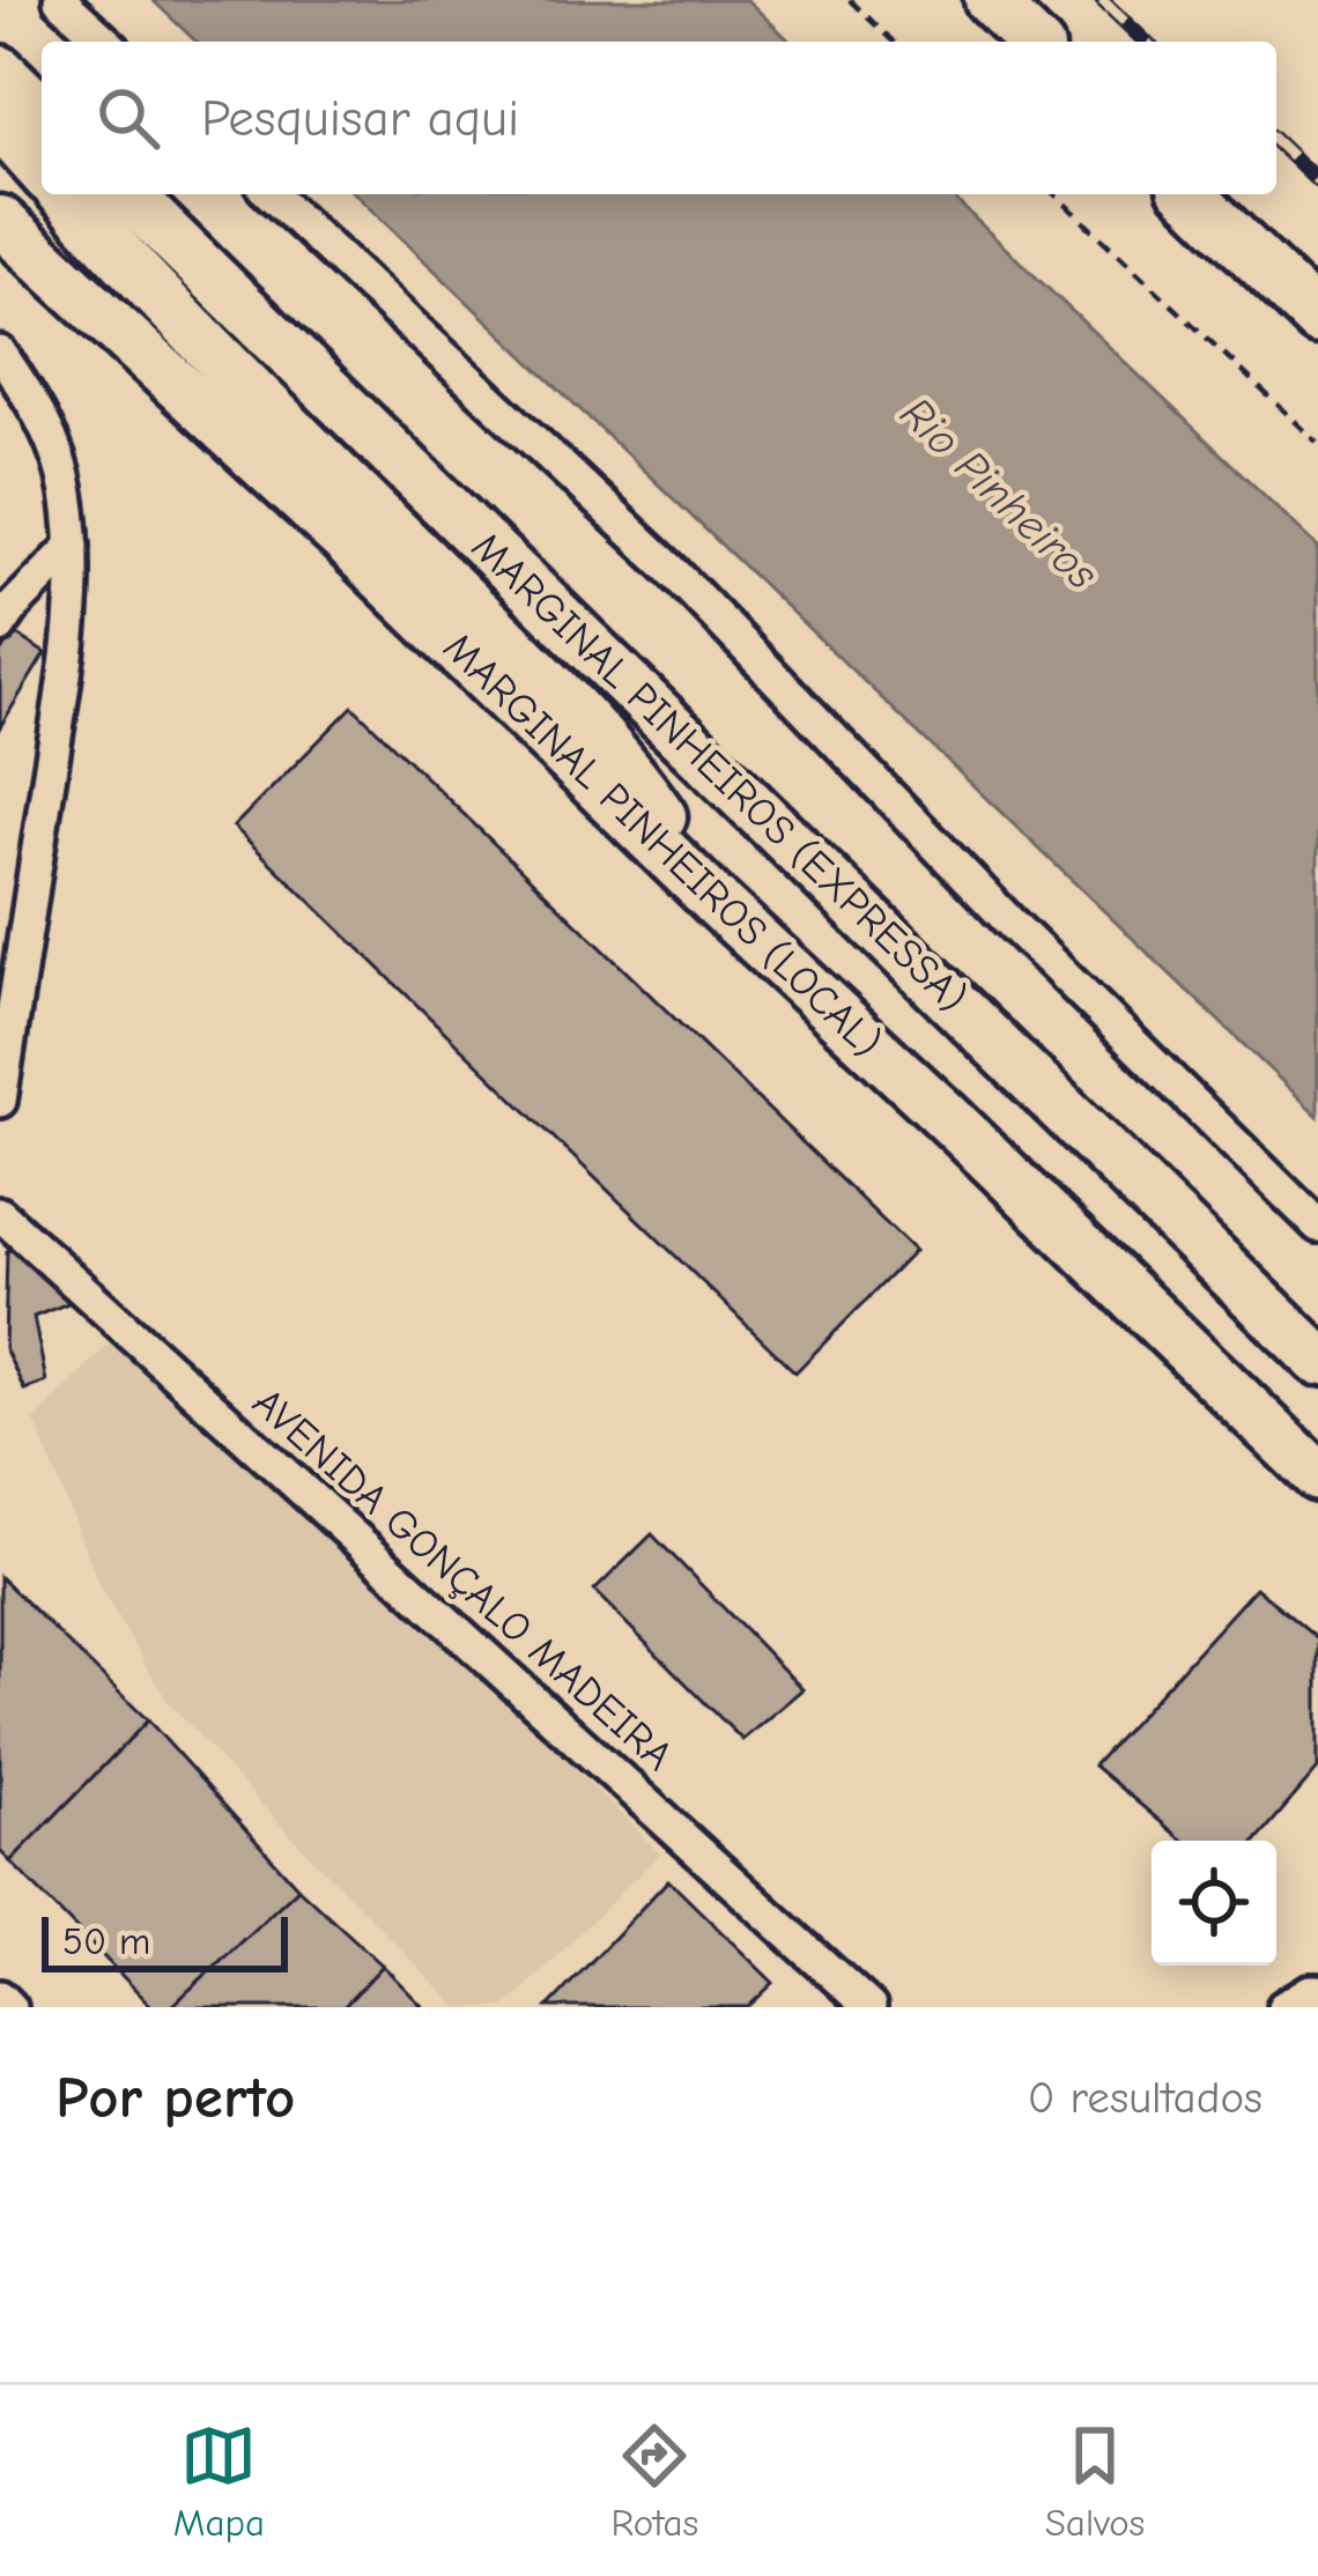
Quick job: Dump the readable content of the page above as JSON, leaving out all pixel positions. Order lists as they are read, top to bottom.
{
  "streets": {
    "highway": ["MARGINAL PINHEIROS (EXPRESSA)", "MARGINAL PINHEIROS (LOCAL)"],
    "street": ["AVENIDA GONÇALO MADEIRA"]
  },
  "water": ["Rio Pinheiros"],
  "scale_bar": "50 m",
  "page": {
    "search": "Pesquisar aqui",
    "scale": "50 m",
    "heading": ["Por perto", "0 resultados"],
    "nav": ["Mapa", "Rotas", "Salvos"]
  }
}
